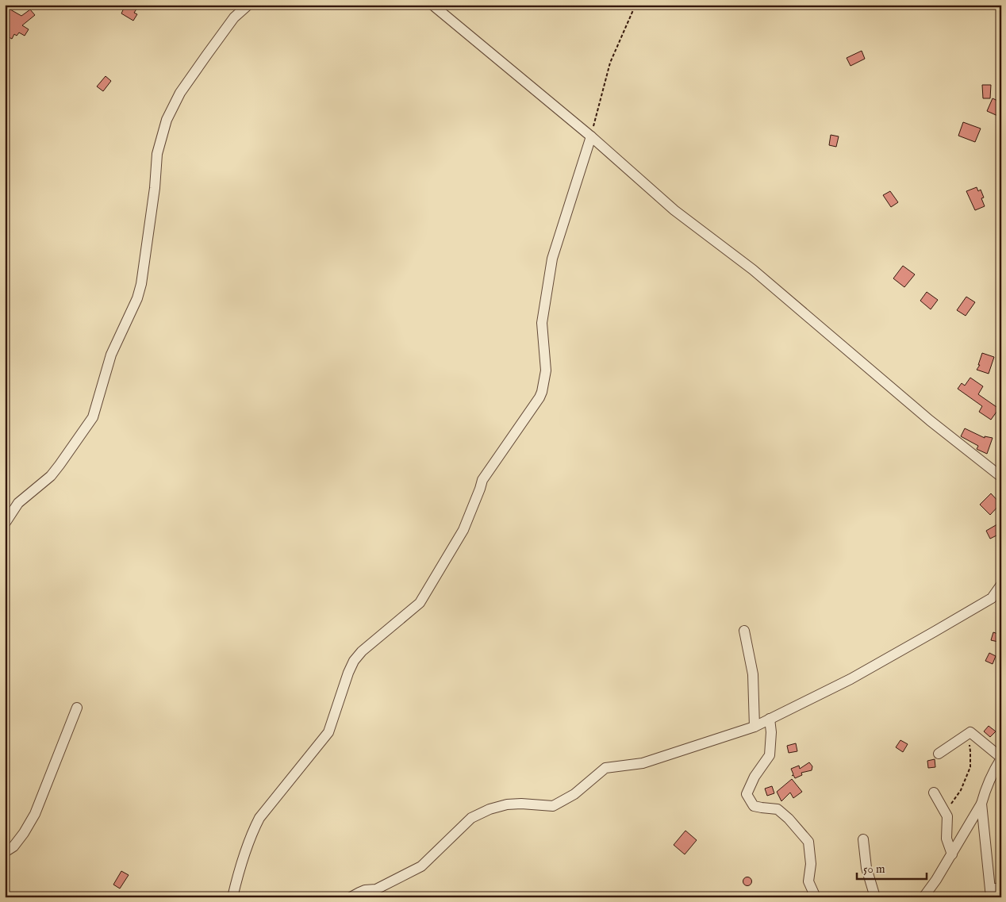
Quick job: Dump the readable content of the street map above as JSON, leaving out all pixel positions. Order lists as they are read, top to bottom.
{
  "scale_bar": "50 m"
}
